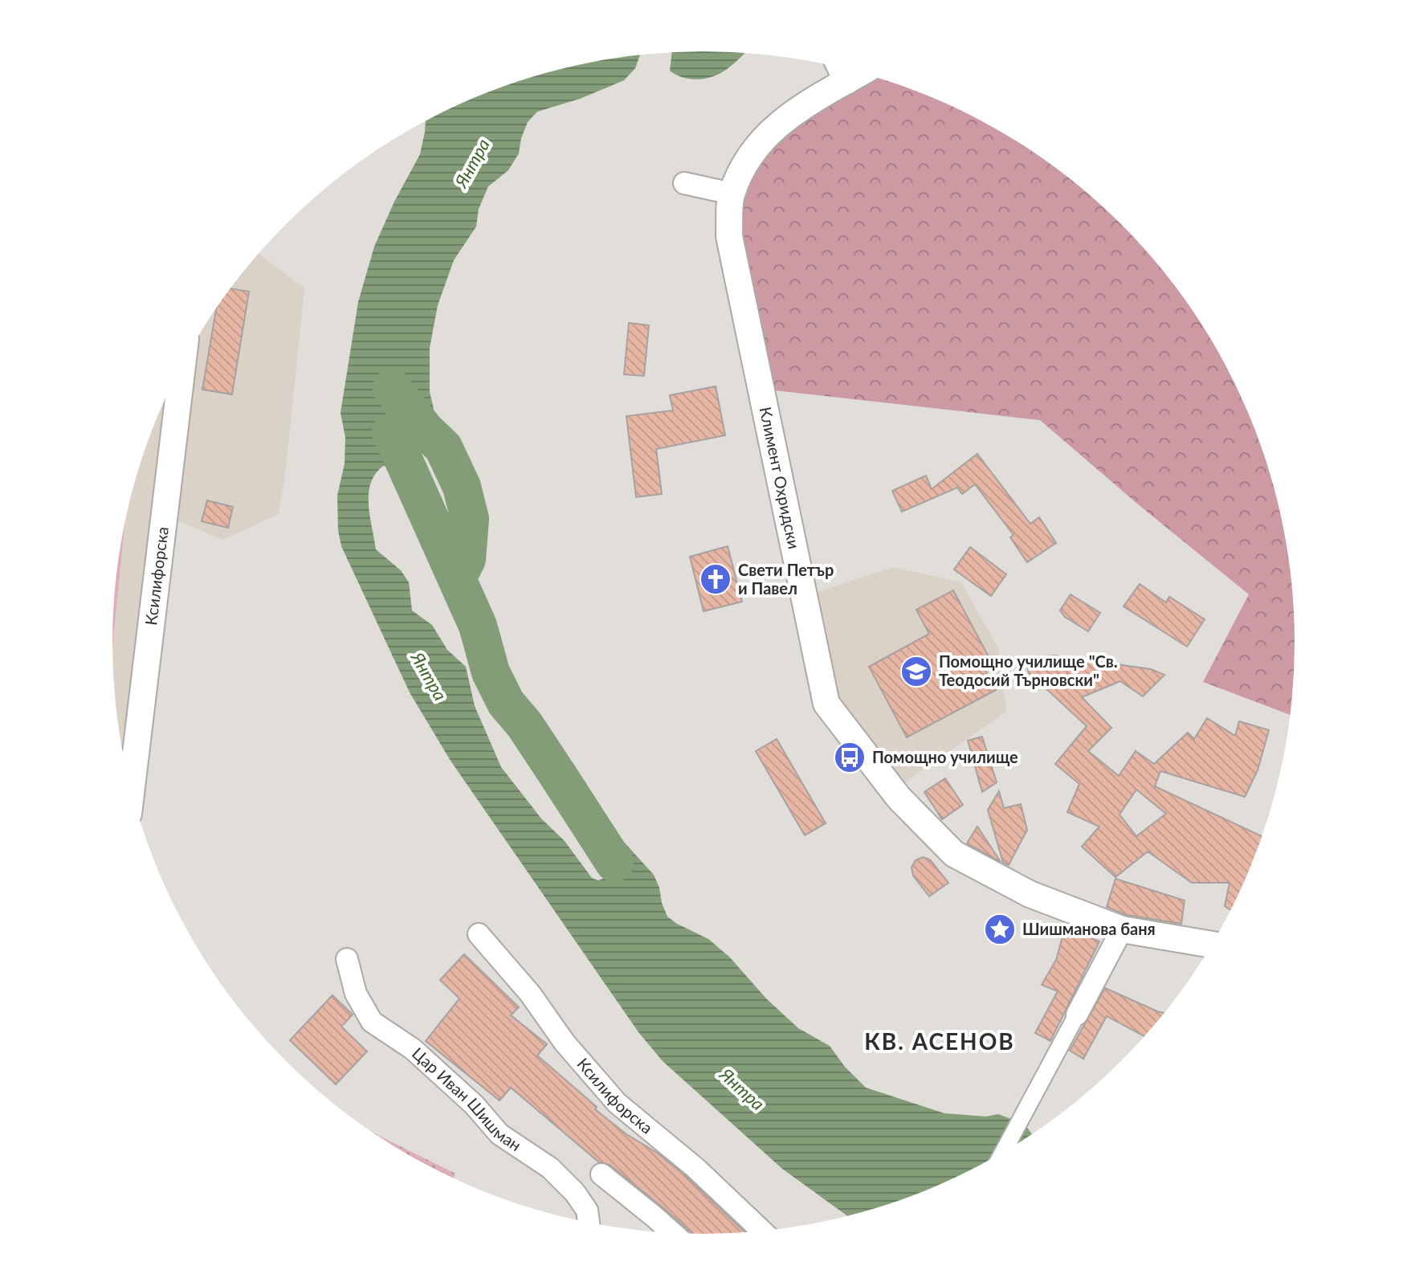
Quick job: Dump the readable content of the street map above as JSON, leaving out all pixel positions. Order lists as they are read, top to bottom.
{
  "streets": {
    "street": ["Климент Охридски", "Ксилифорска", "Цар Иван Шишман"]
  },
  "districts": ["КВ. АСЕНОВ"],
  "water": ["Янтра"],
  "places": {
    "church": ["Свети Петър и Павел"],
    "school or university": ["Помощно училище \"Св. Теодосий Търновски\""],
    "bus stop": ["Помощно училище"],
    "place": ["Шишманова баня"]
  }
}
